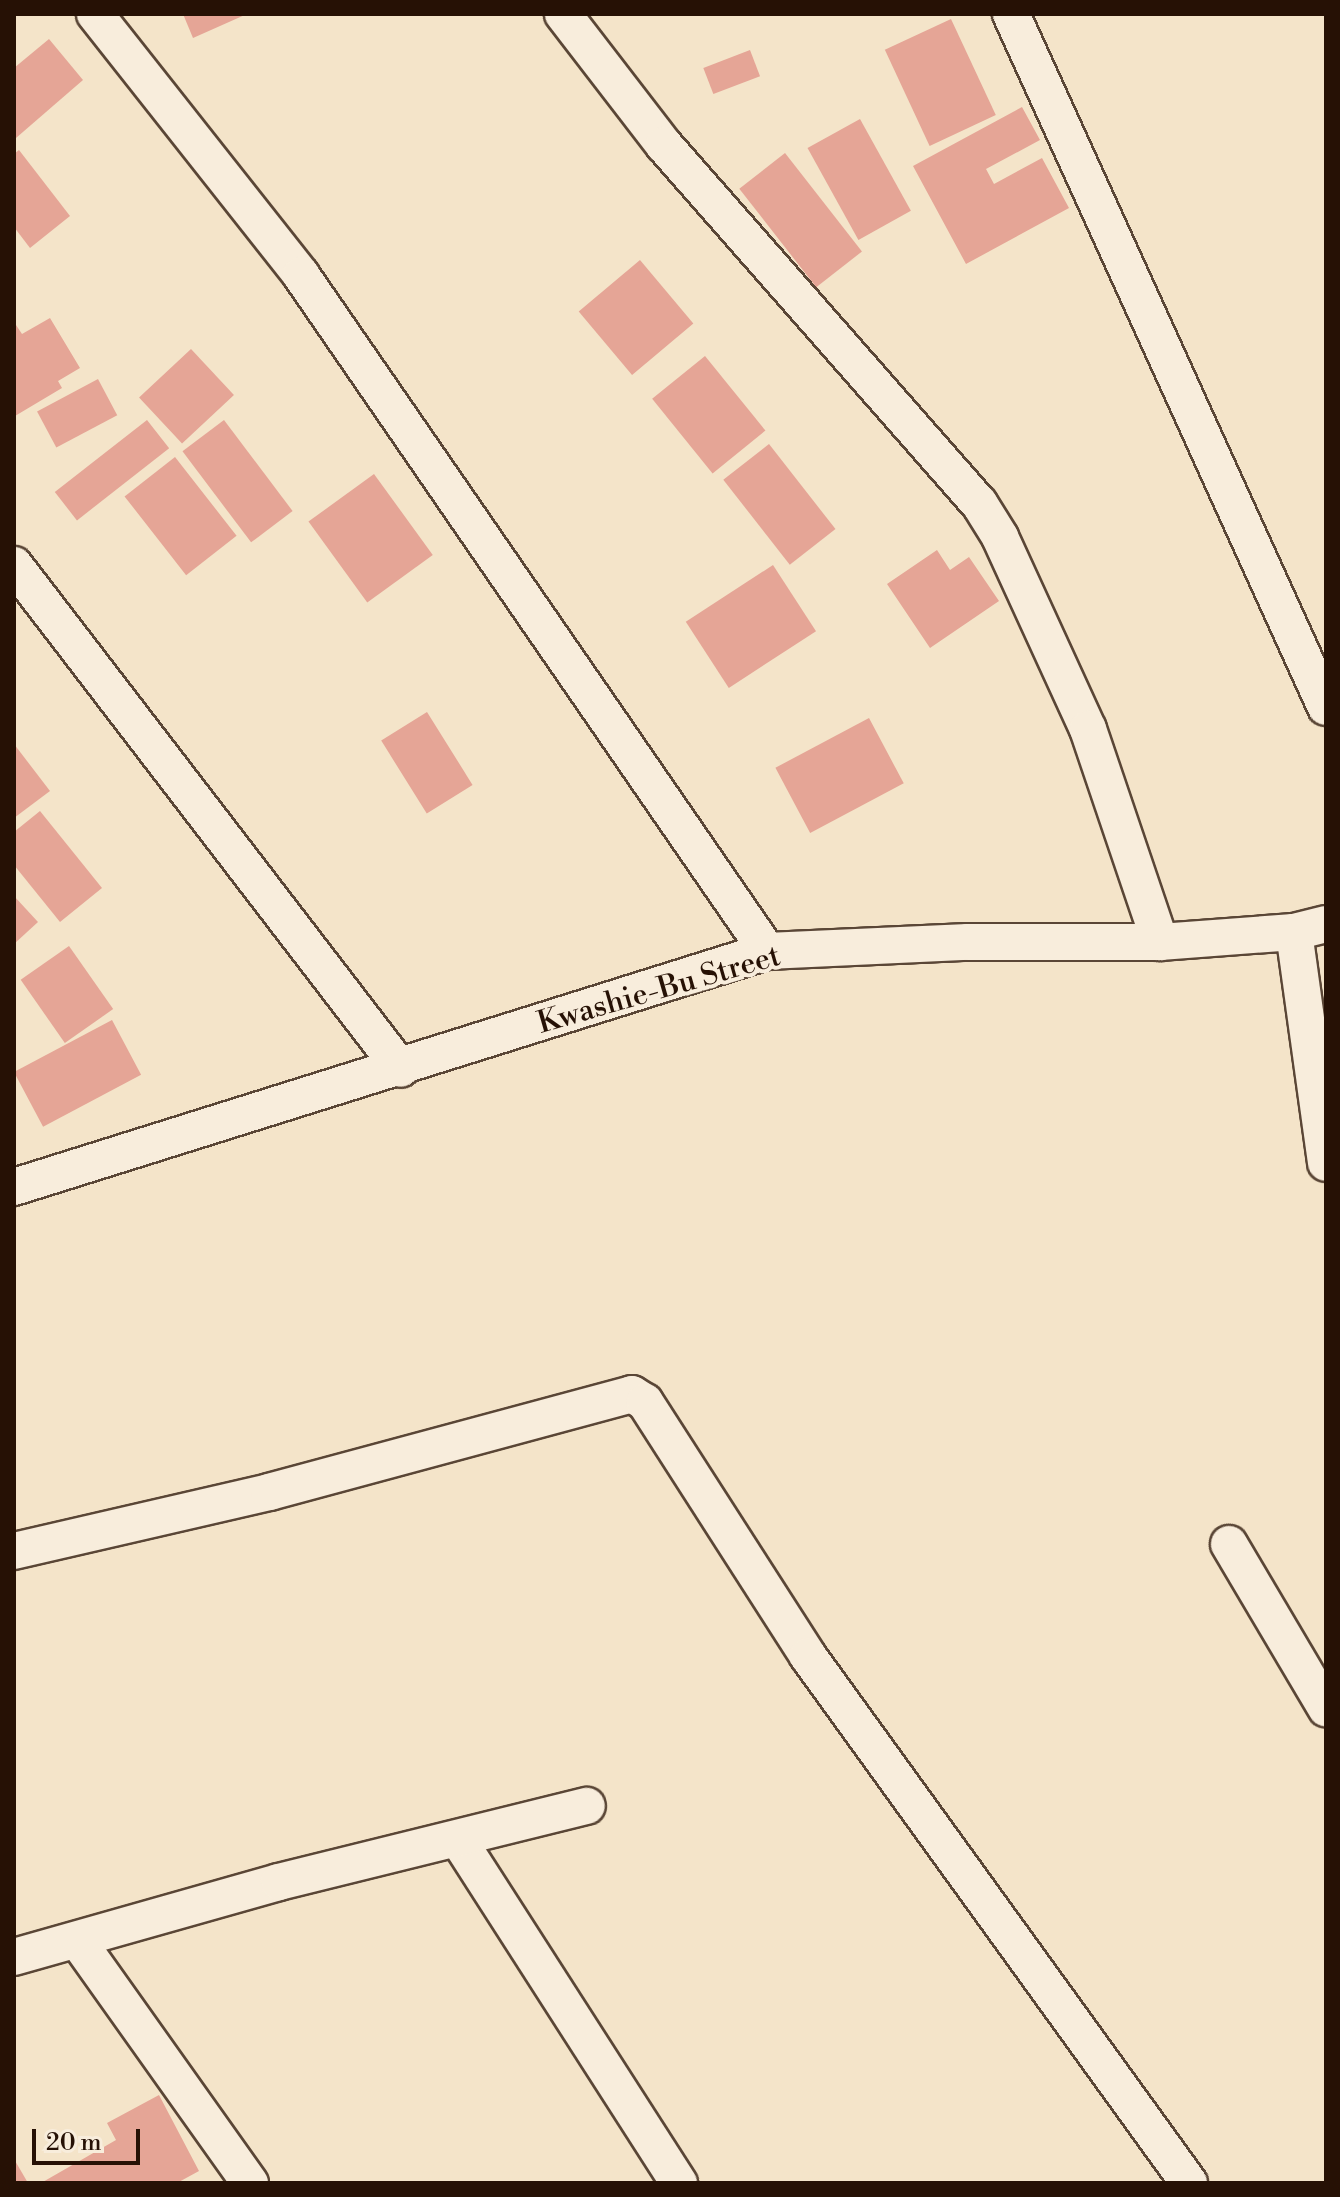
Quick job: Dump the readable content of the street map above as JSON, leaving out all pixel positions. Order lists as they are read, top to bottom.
{
  "streets": {
    "street": ["Kwashie-Bu Street"]
  },
  "scale_bar": "20 m"
}
